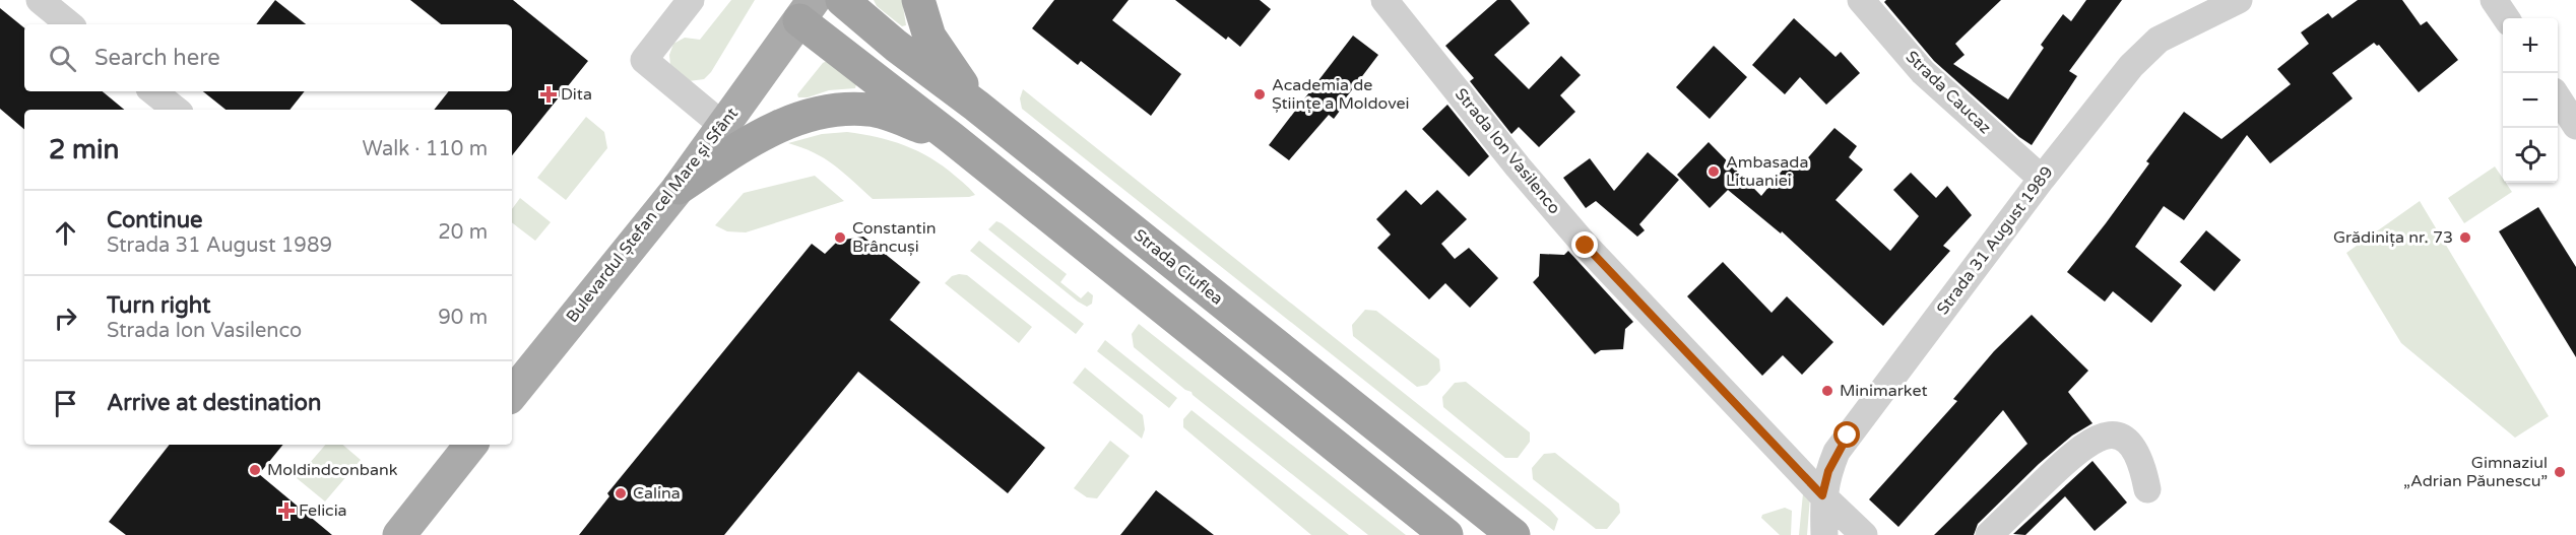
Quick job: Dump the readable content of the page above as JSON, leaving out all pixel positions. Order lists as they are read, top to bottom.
{
  "streets": {
    "highway": ["Strada Ciuflea"],
    "main road": ["Bulevardul Ștefan cel Mare și Sfânt"],
    "street": ["Strada Caucaz", "Strada Ion Vasilenco", "Strada 31 August 1989"]
  },
  "crossings": [
    ["Strada Caucaz", "Strada 31 August 1989"],
    ["Strada Ion Vasilenco", "Strada 31 August 1989"]
  ],
  "places": {
    "health": ["Dita", "Felicia"],
    "other": [
      "Academia de Științe a Moldovei",
      "Ambasada Lituaniei",
      "Constantin Brâncuși",
      "Grădinița nr. 73",
      "Minimarket",
      "Moldindconbank",
      "Gimnaziul „Adrian Păunescu”",
      "Calina"
    ]
  },
  "page": {
    "map_buttons": ["+", "−"],
    "search": "Search here",
    "heading": ["2 min", "Walk · 110 m"],
    "list": [
      ["Continue", "Strada 31 August 1989", "20 m"],
      ["Turn right", "Strada Ion Vasilenco", "90 m"],
      "Arrive at destination"
    ]
  }
}
